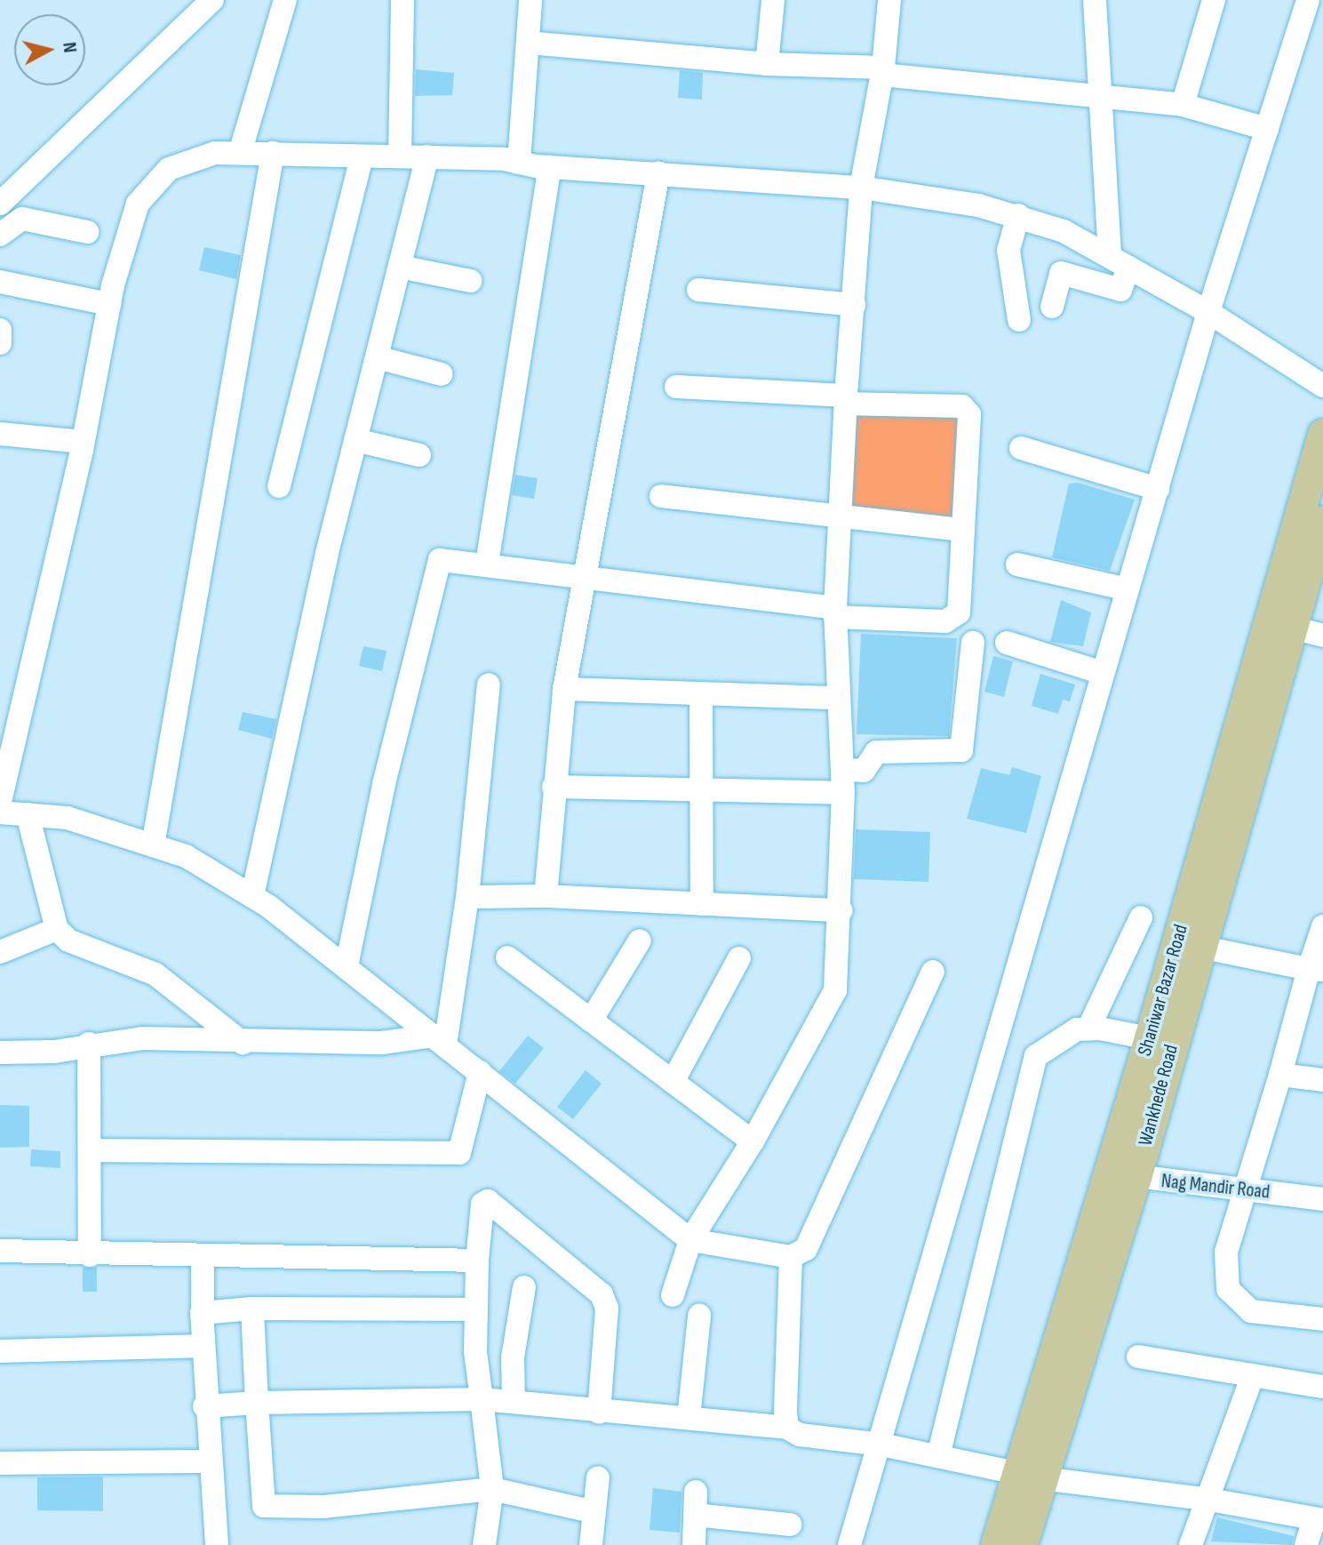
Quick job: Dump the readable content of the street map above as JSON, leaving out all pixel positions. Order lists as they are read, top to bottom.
{
  "streets": {
    "main road": ["Shaniwar Bazar Road", "Wankhede Road"],
    "street": ["Nag Mandir Road"]
  },
  "crossings": [
    ["Shaniwar Bazar Road", "Wankhede Road"],
    ["Shaniwar Bazar Road", "Nag Mandir Road"],
    ["Wankhede Road", "Nag Mandir Road"]
  ],
  "north": "right"
}
